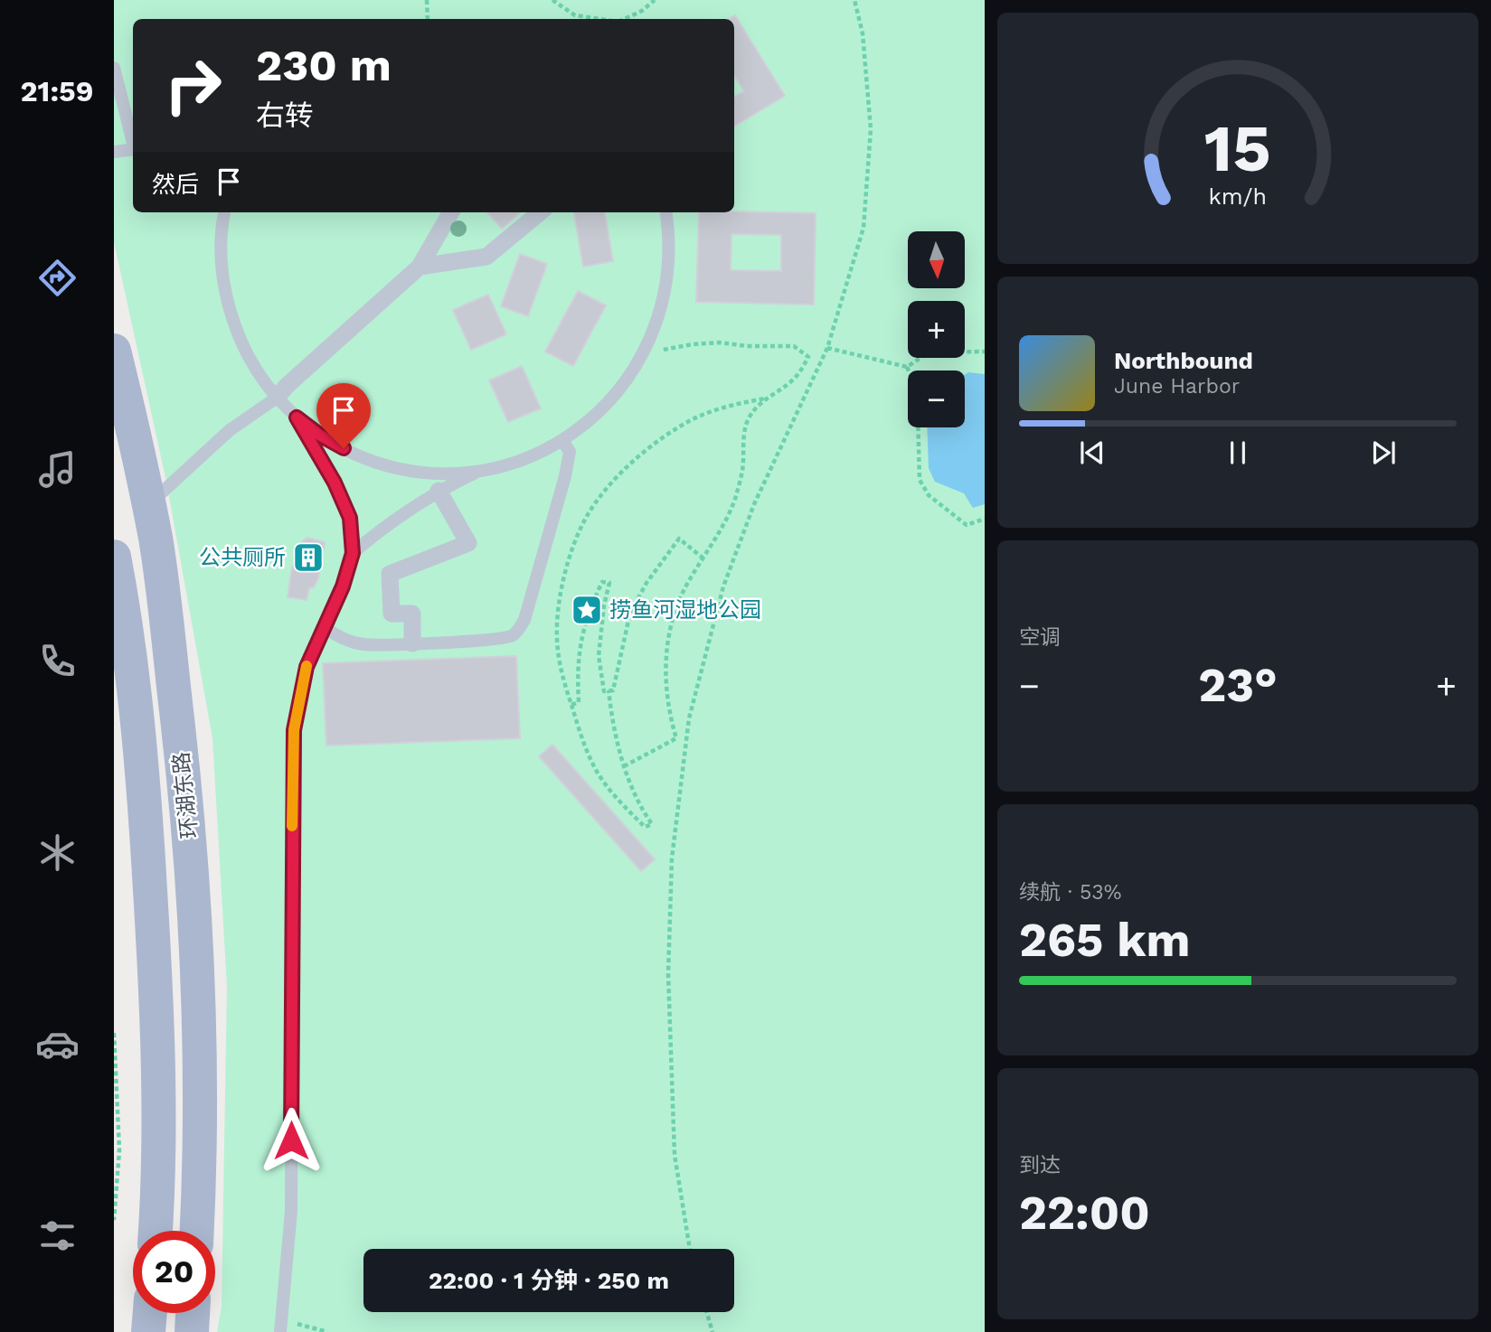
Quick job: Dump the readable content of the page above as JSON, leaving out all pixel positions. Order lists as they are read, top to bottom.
{
  "streets": {
    "main road": ["环湖东路"]
  },
  "places": {
    "building": ["公共厕所"],
    "place": ["捞鱼河湿地公园"]
  },
  "north": "bottom",
  "page": {
    "tabs": "21:59",
    "turn": ["230 m", "右转"],
    "then": "然后",
    "map_buttons": ["+", "−"],
    "song": ["Northbound", "June Harbor"],
    "tile": [
      "空调",
      ["续航 · 53%", "265 km"],
      ["到达", "22:00"]
    ],
    "heat": ["−", "23°", "+"],
    "limit": "20",
    "trip": "22:00 · 1 分钟 · 250 m",
    "gauge": ["15", "km/h"]
  }
}
